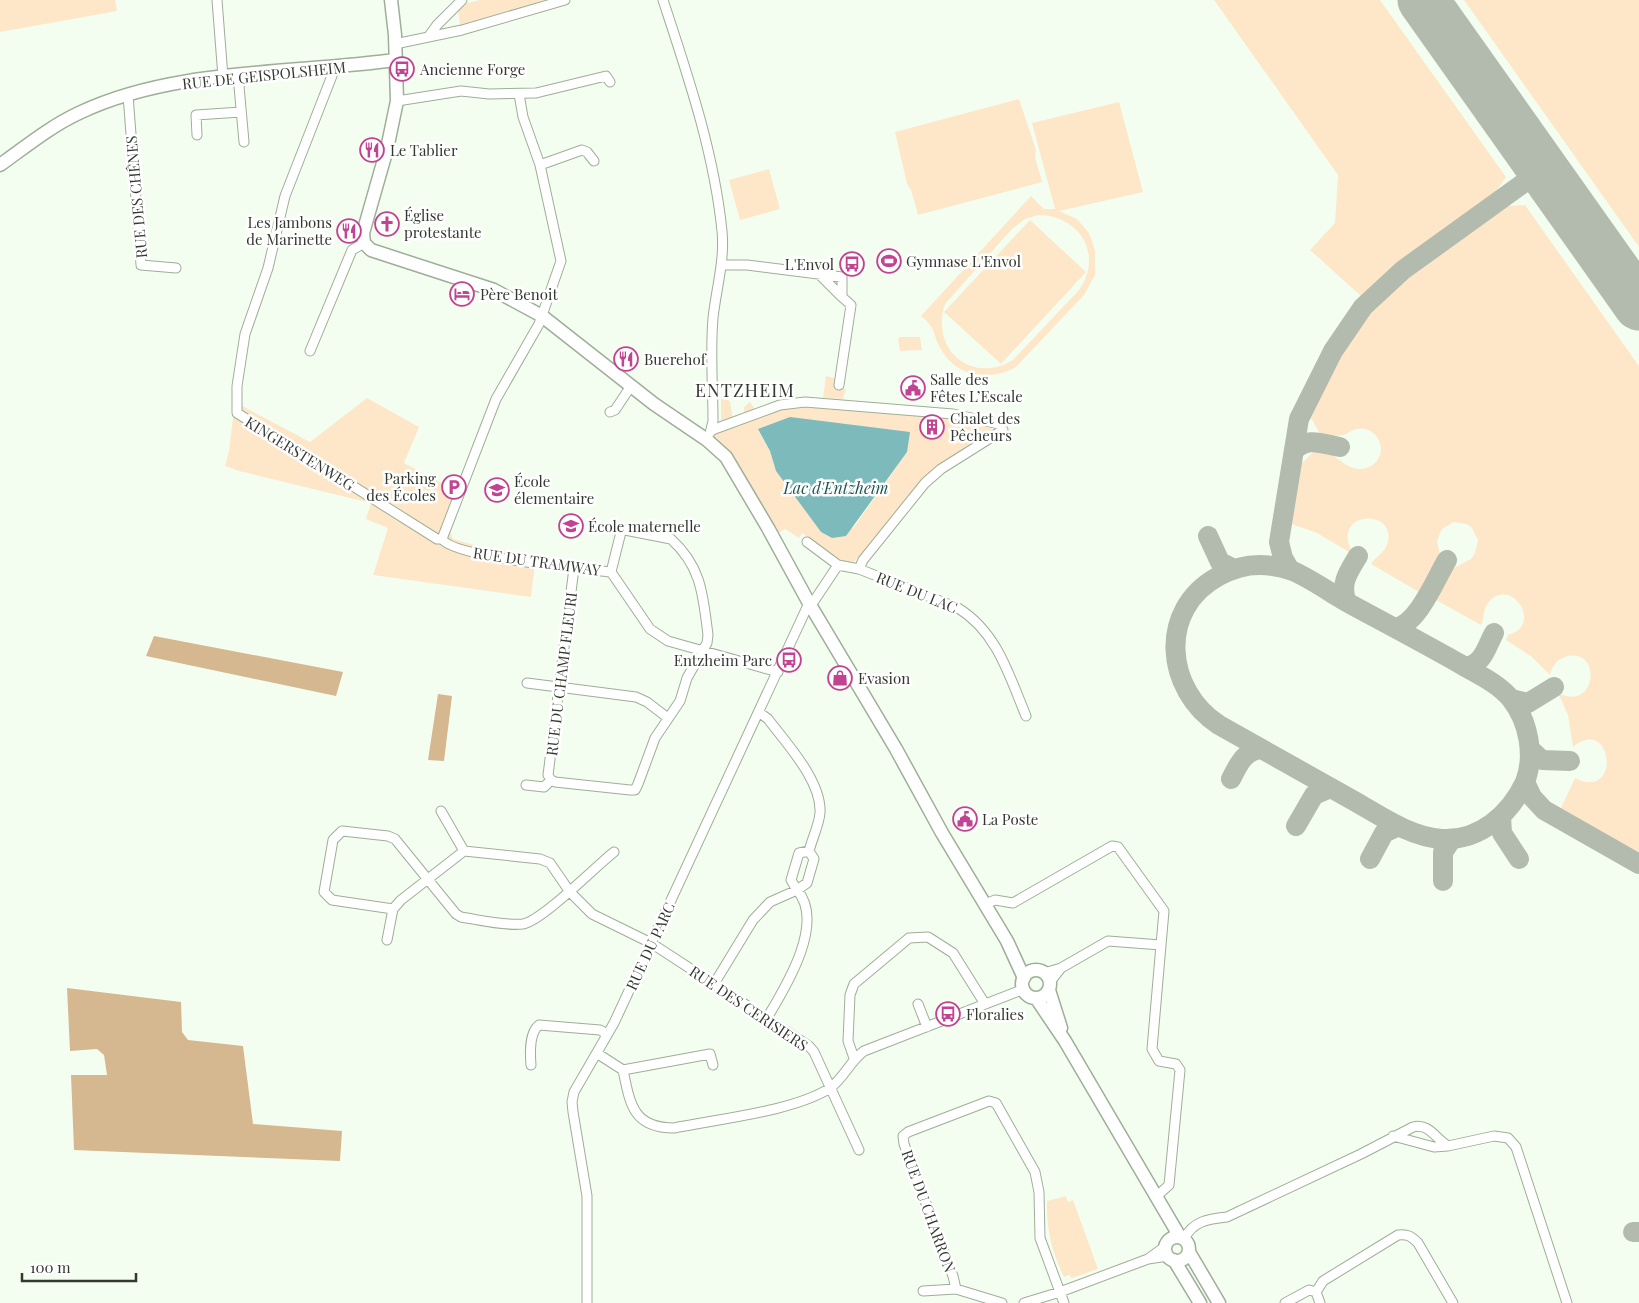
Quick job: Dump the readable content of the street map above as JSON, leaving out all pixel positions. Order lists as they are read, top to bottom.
{
  "streets": {
    "main road": ["RUE DE GEISPOLSHEIM"],
    "street": [
      "RUE DES CHÊNES",
      "KINGERSTENWEG",
      "RUE DU TRAMWAY",
      "RUE DU LAC",
      "RUE DU CHAMP FLEURI",
      "RUE DU PARC",
      "RUE DES CERISIERS",
      "RUE DU CHARRON"
    ]
  },
  "crossings": [
    ["RUE DE GEISPOLSHEIM", "RUE DES CHÊNES"],
    ["RUE DE GEISPOLSHEIM", "KINGERSTENWEG"],
    ["KINGERSTENWEG", "RUE DU TRAMWAY"],
    ["RUE DU TRAMWAY", "RUE DU CHAMP FLEURI"],
    ["RUE DU TRAMWAY", "RUE DU PARC"],
    ["RUE DU PARC", "RUE DES CERISIERS"]
  ],
  "districts": ["ENTZHEIM"],
  "water": ["Lac d'Entzheim"],
  "places": {
    "bus stop": [
      "Ancienne Forge",
      "L'Envol",
      "Entzheim Parc",
      "Floralies"
    ],
    "restaurant": ["Le Tablier", "Les Jambons de Marinette", "Buerehof"],
    "church": ["Église protestante"],
    "sports": ["Gymnase L'Envol"],
    "hotel": ["Père Benoit"],
    "public building": ["Salle des Fêtes L’Escale", "La Poste"],
    "building": ["Chalet des Pêcheurs"],
    "parking": ["Parking des Écoles"],
    "school or university": ["École élementaire", "École maternelle"],
    "shop": ["Evasion"]
  },
  "scale_bar": "100 m"
}
